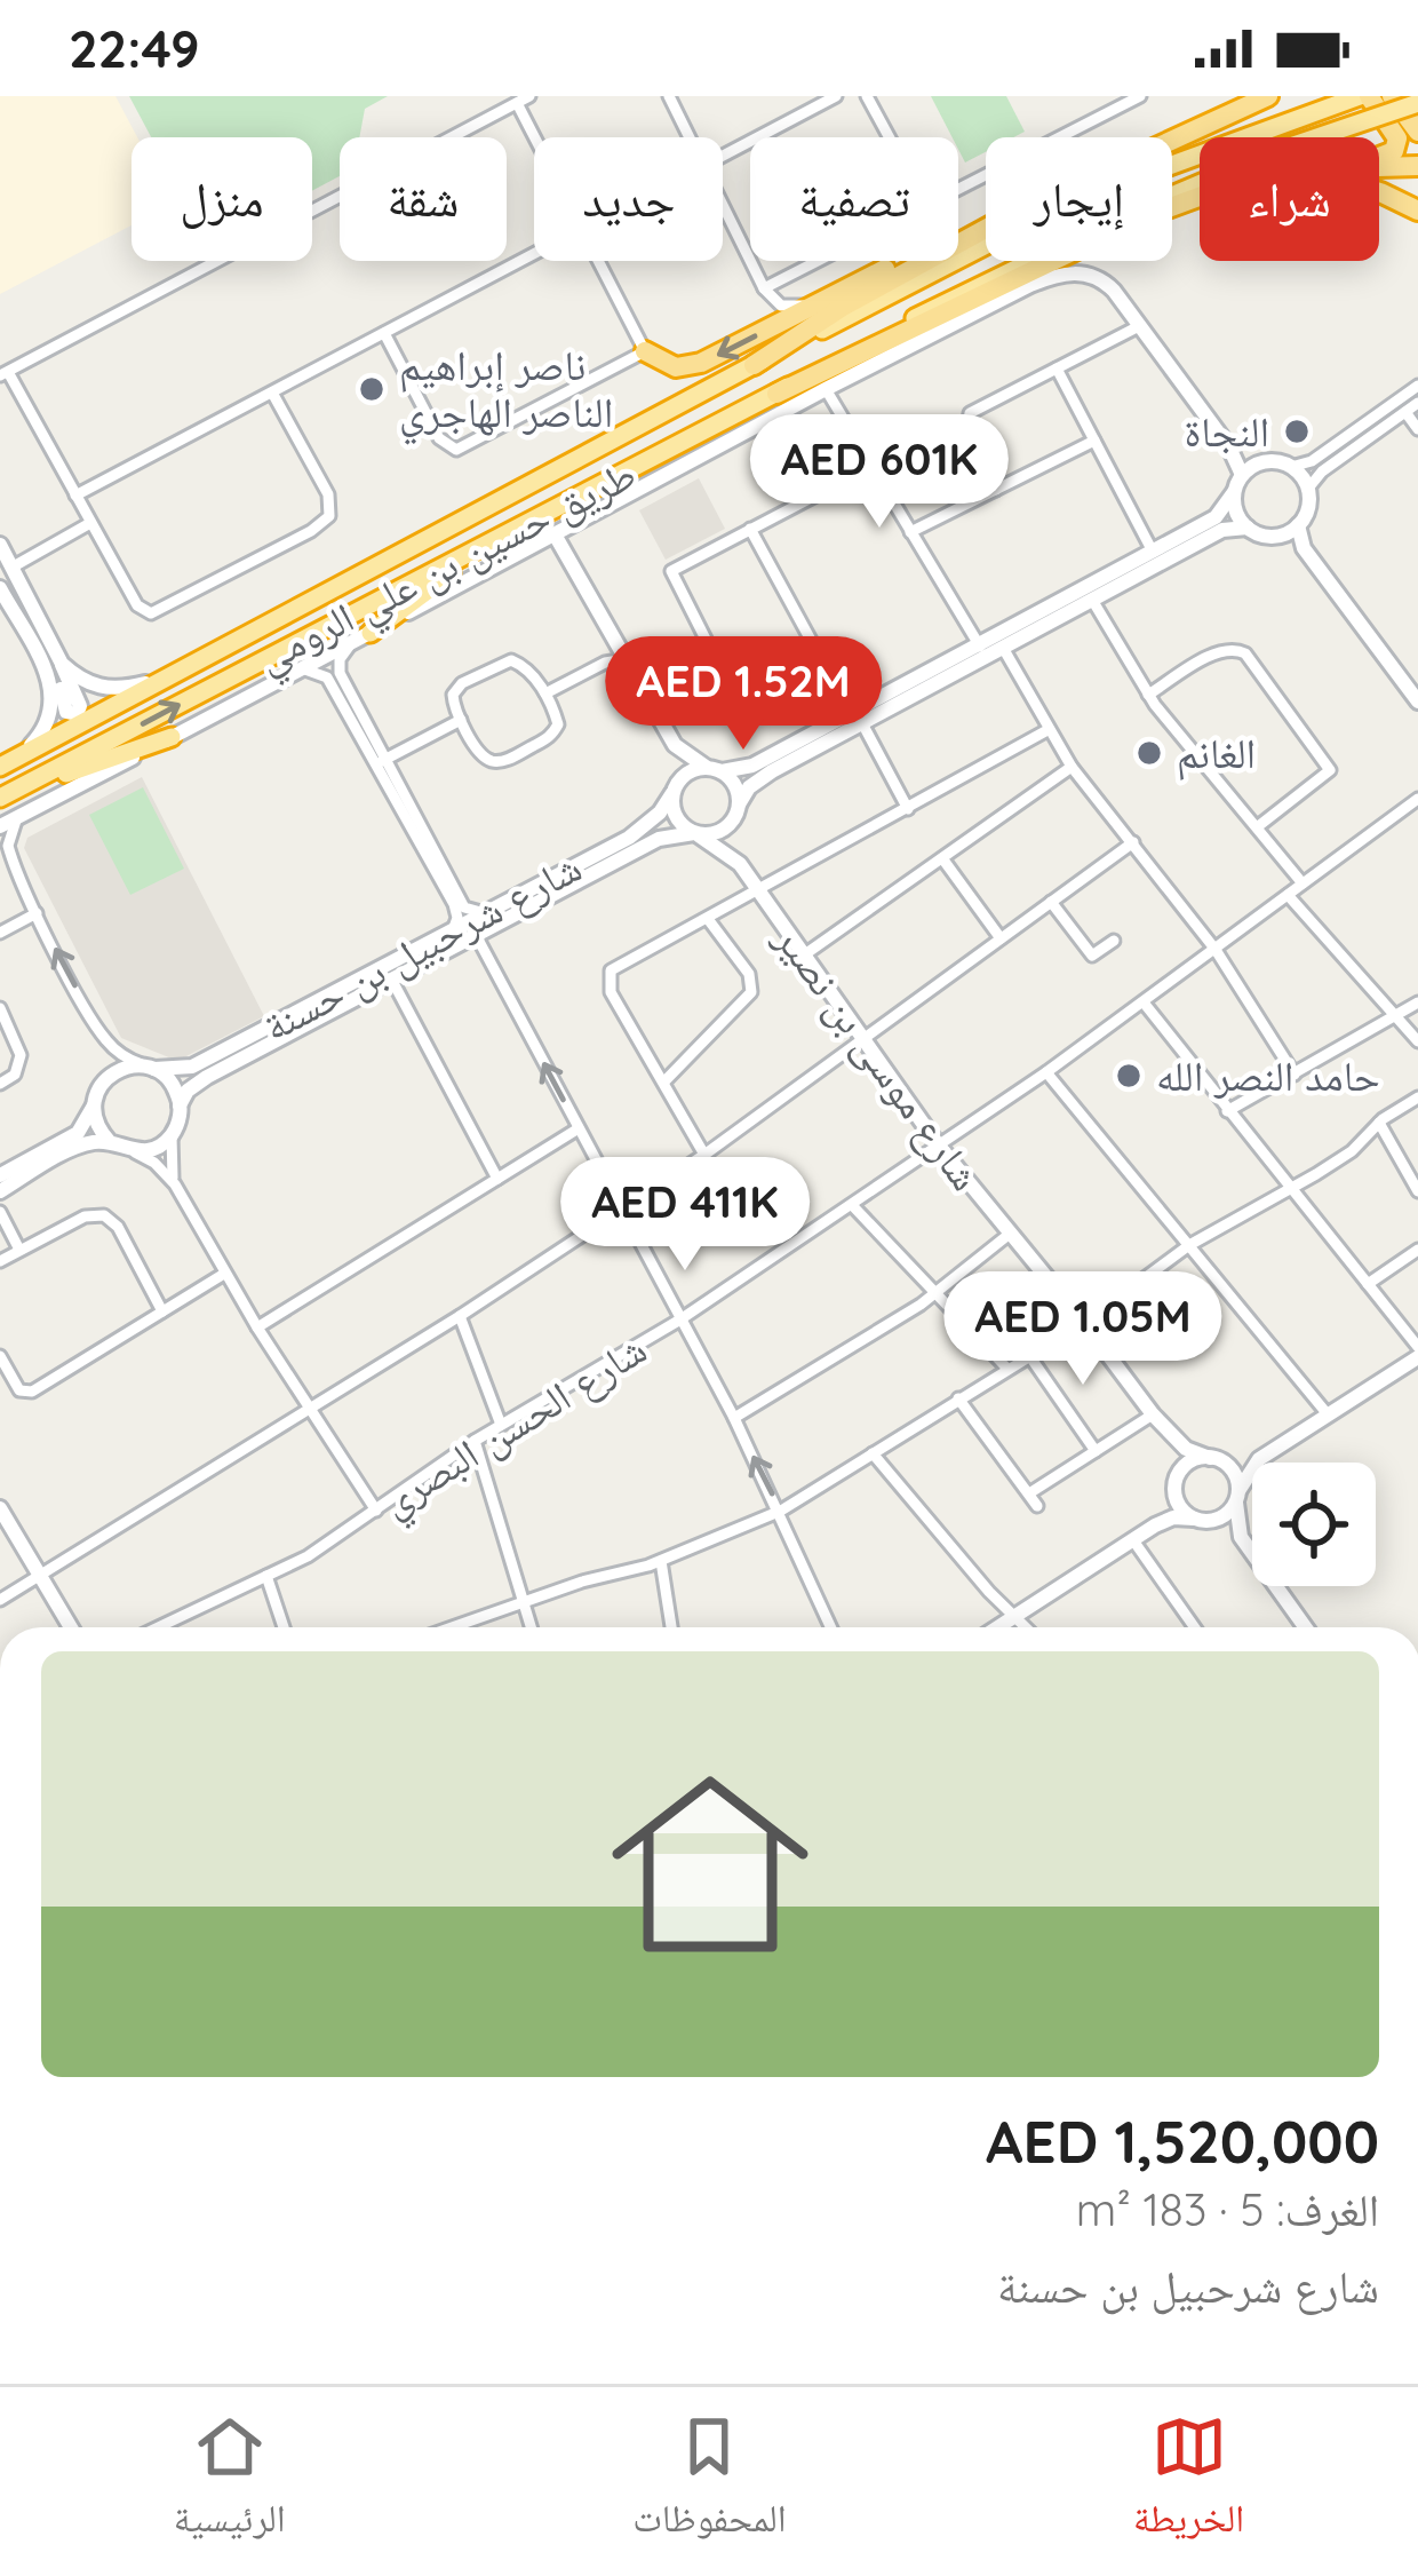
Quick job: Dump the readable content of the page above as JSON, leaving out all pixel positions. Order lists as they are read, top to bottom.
{
  "streets": {
    "highway": ["طريق حسين بن علي الرومي"],
    "street": ["شارع شرحبيل بن حسنة", "شارع موسى بن نصير", "شارع الحسن البصري"]
  },
  "crossings": [
    ["شارع شرحبيل بن حسنة", "شارع موسى بن نصير"],
    ["شارع موسى بن نصير", "شارع الحسن البصري"]
  ],
  "places": [
    "ناصر إبراهيم الناصر الهاجري",
    "النجاة",
    "الغانم",
    "حامد النصر الله"
  ],
  "page": {
    "status": "22:49",
    "chip": [
      "شراء",
      "إيجار",
      "تصفية",
      "جديد",
      "شقة",
      "منزل"
    ],
    "price": [
      "AED 601K",
      "AED 1.52M",
      "AED 411K",
      "AED 1.05M"
    ],
    "list": [
      {
        "name": "AED 1,520,000",
        "note": "الغرف: 5 · 183 m² · شارع شرحبيل بن حسنة"
      }
    ],
    "tabs": ["الخريطة", "المحفوظات", "الرئيسية"]
  }
}
